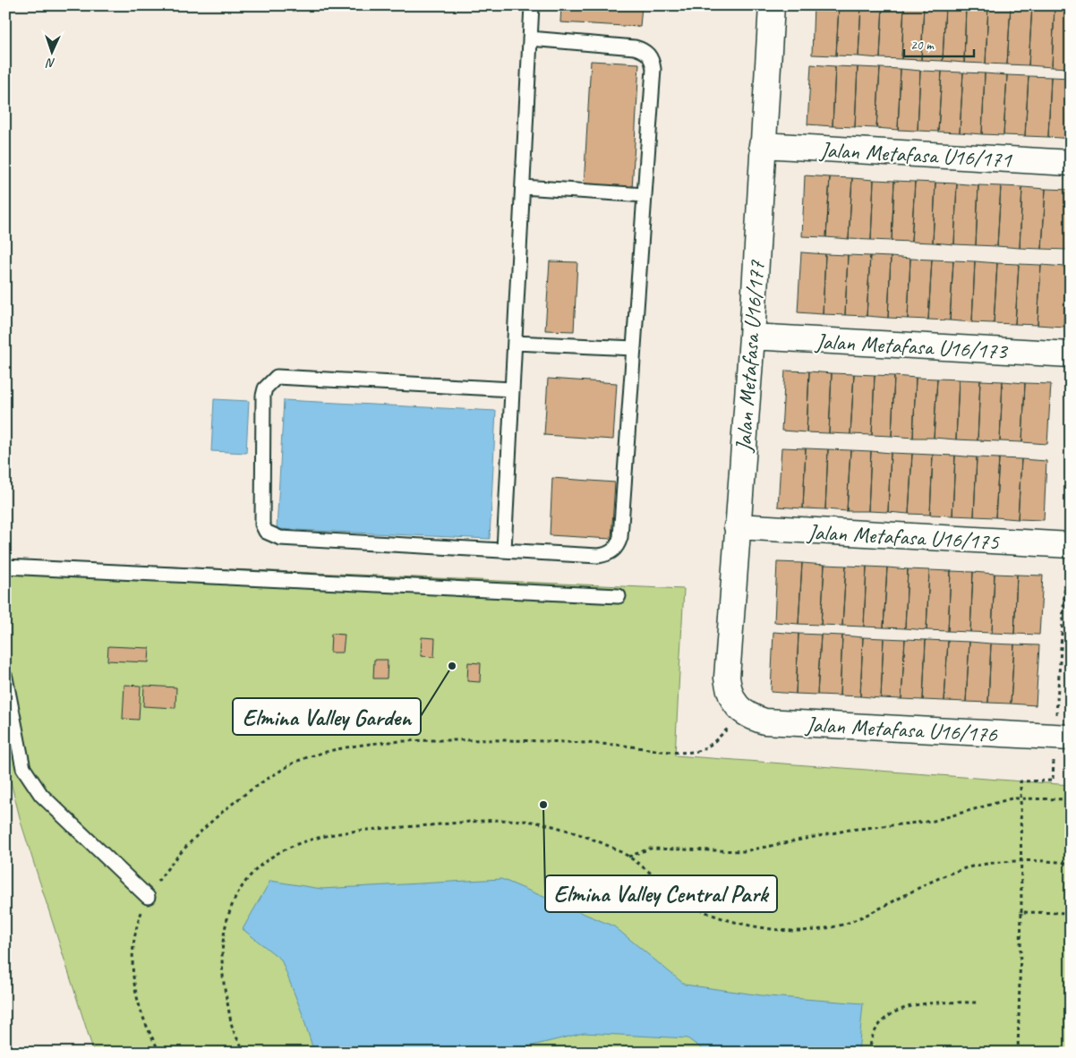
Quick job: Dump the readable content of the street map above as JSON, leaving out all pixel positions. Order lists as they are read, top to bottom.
{
  "streets": {
    "street": [
      "Jalan Metafasa U16/171",
      "Jalan Metafasa U16/173",
      "Jalan Metafasa U16/177",
      "Jalan Metafasa U16/175",
      "Jalan Metafasa U16/176"
    ]
  },
  "crossings": [
    ["Jalan Metafasa U16/171", "Jalan Metafasa U16/177"],
    ["Jalan Metafasa U16/173", "Jalan Metafasa U16/177"],
    ["Jalan Metafasa U16/177", "Jalan Metafasa U16/175"],
    ["Jalan Metafasa U16/177", "Jalan Metafasa U16/176"]
  ],
  "places": ["Elmina Valley Garden", "Elmina Valley Central Park"],
  "scale_bar": "20 m",
  "north": "bottom"
}
